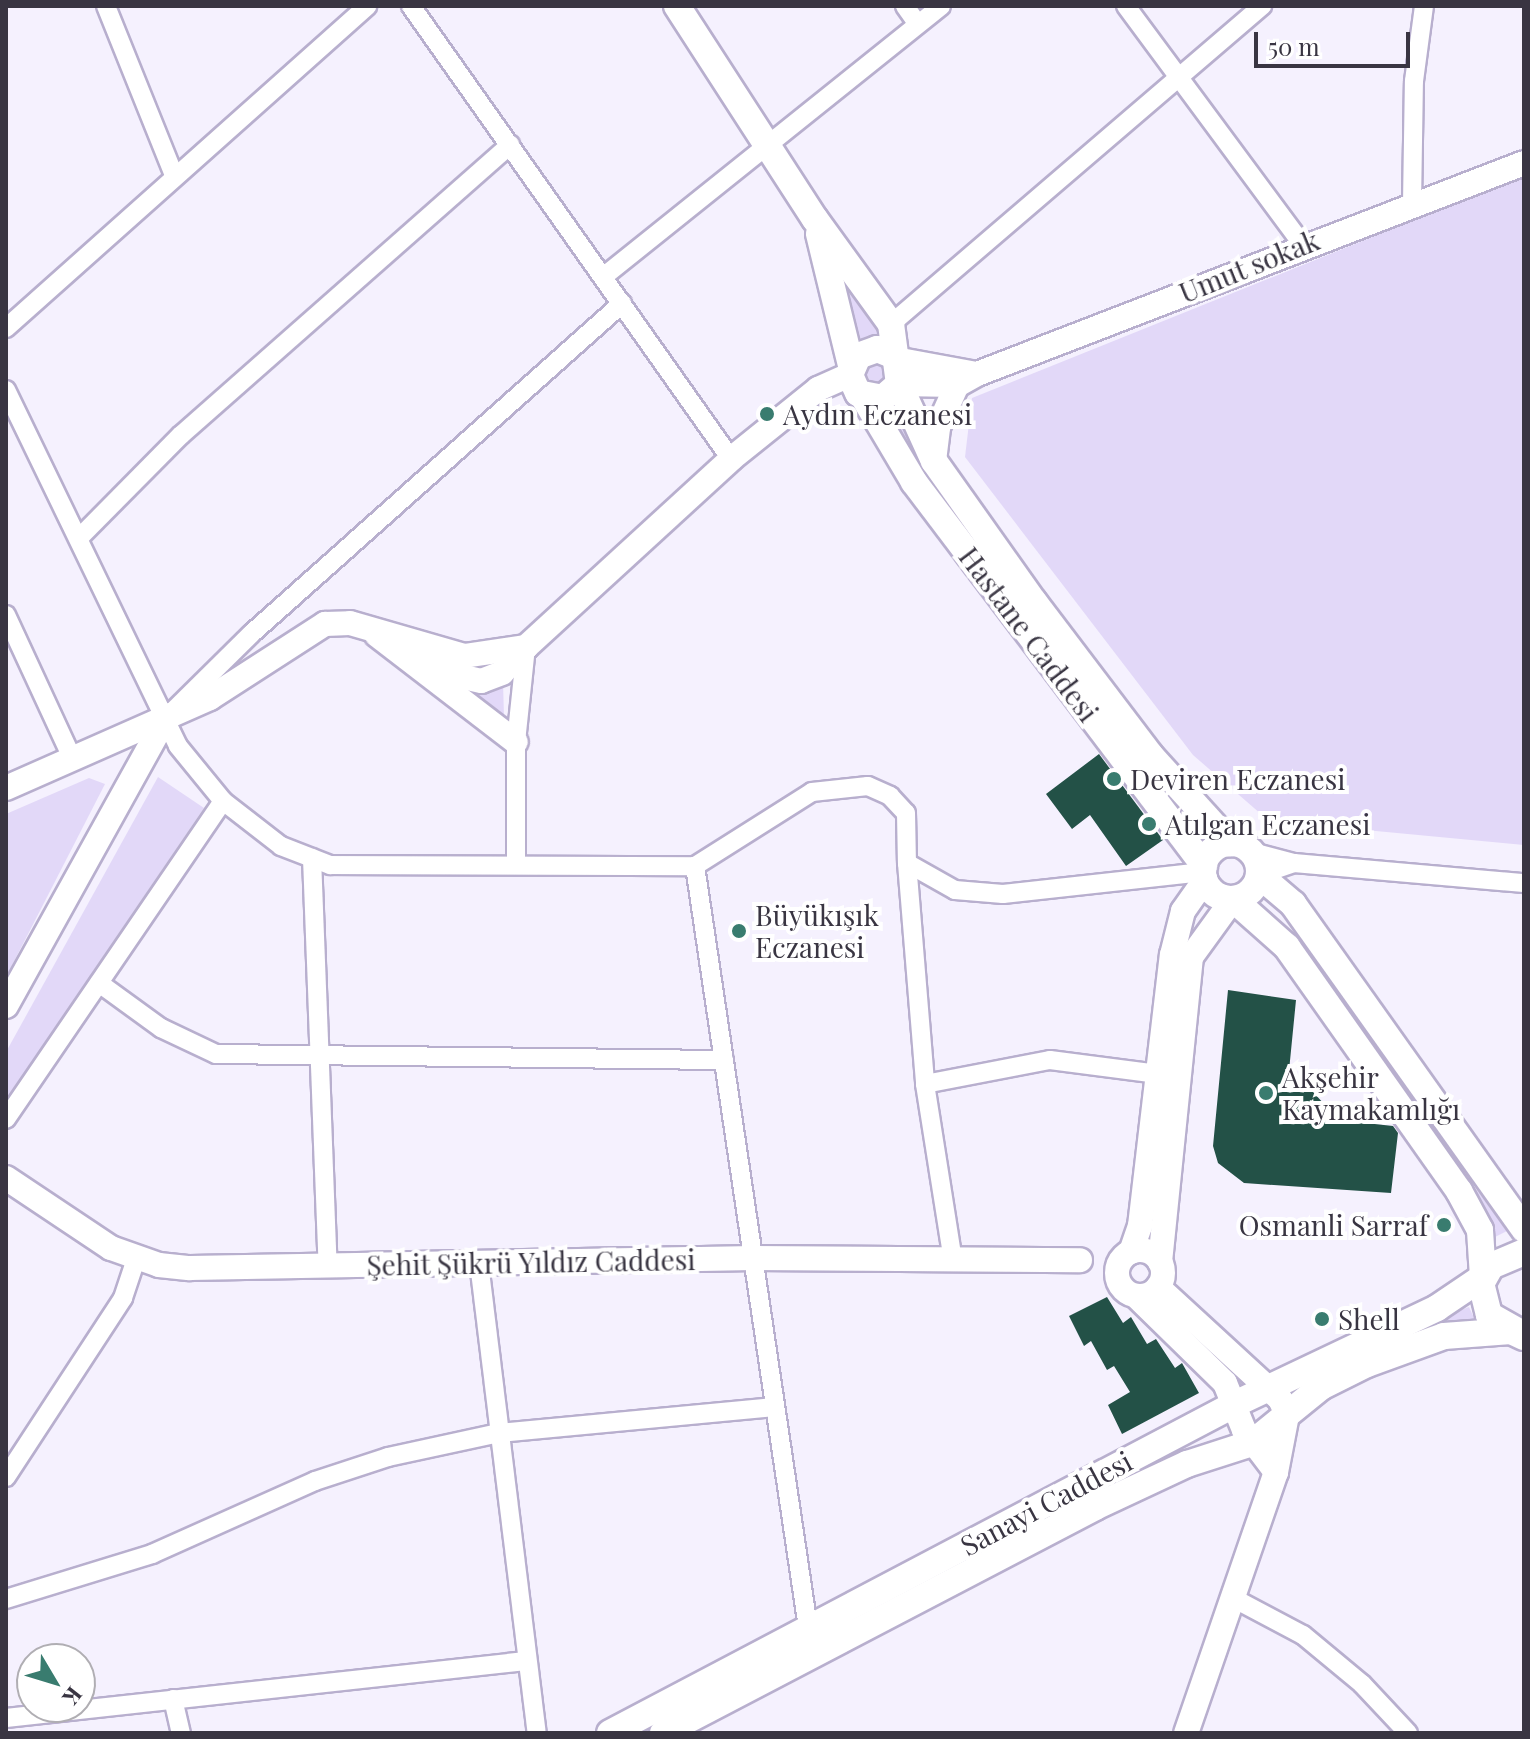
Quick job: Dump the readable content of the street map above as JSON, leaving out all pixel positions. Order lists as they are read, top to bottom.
{
  "streets": {
    "main road": ["Hastane Caddesi", "Sanayi Caddesi"],
    "street": ["Umut sokak", "Şehit Şükrü Yıldız Caddesi"]
  },
  "crossings": [
    ["Hastane Caddesi", "Sanayi Caddesi"]
  ],
  "places": [
    "Aydın Eczanesi",
    "Deviren Eczanesi",
    "Atılgan Eczanesi",
    "Büyükışık Eczanesi",
    "Akşehir Kaymakamlığı",
    "Osmanli Sarraf",
    "Shell"
  ],
  "scale_bar": "50 m",
  "north": "bottom right"
}
